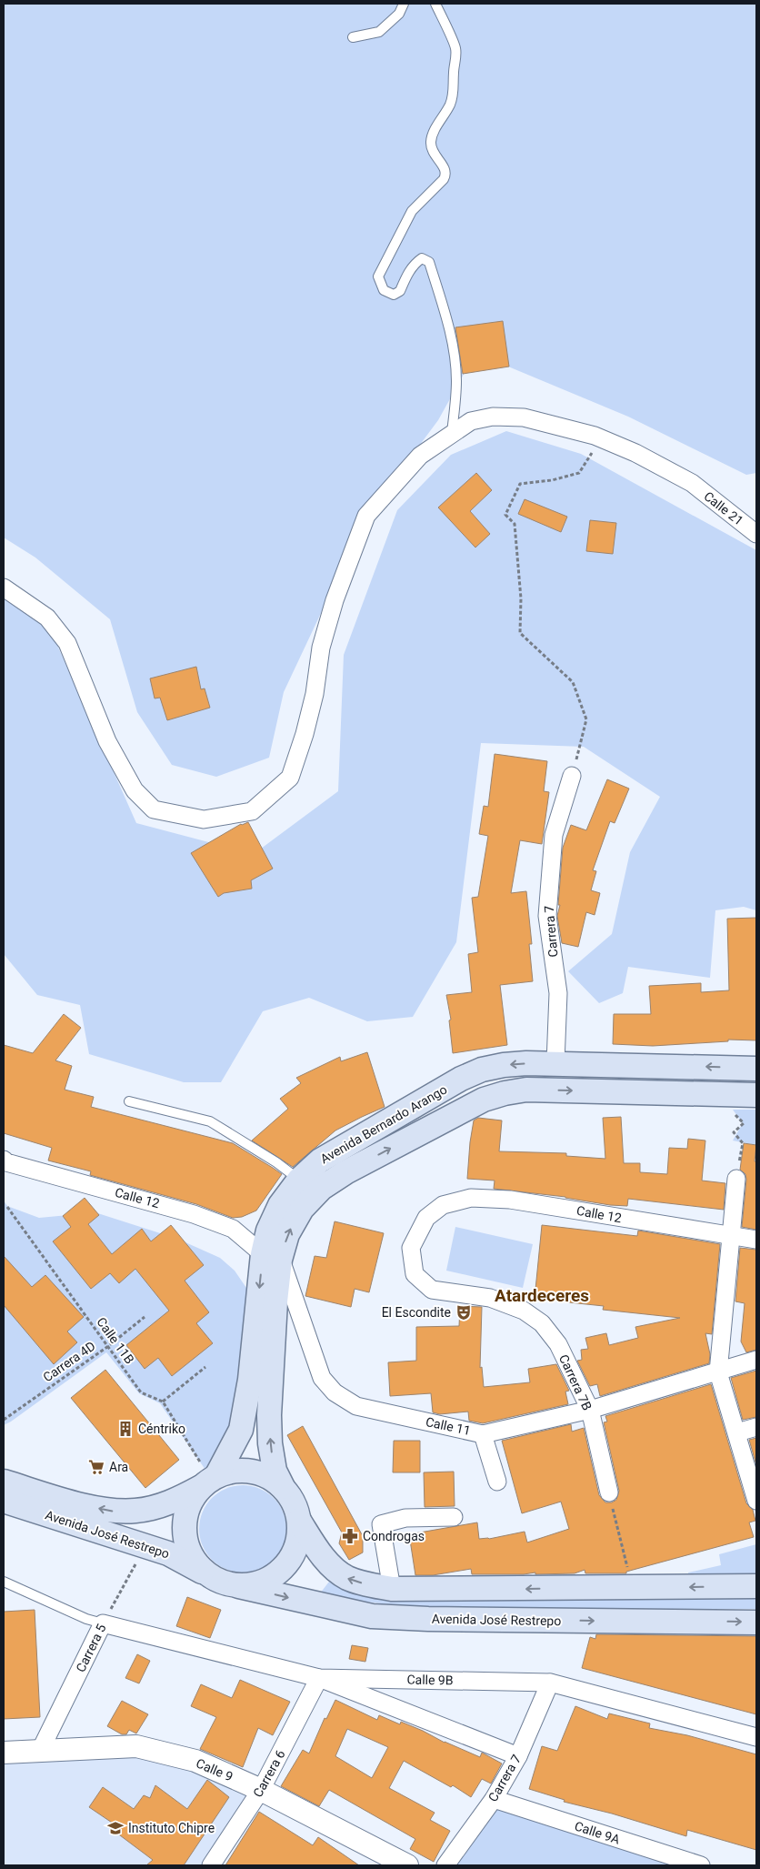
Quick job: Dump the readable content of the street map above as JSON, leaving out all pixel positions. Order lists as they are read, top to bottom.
{
  "streets": {
    "main road": ["Avenida Bernardo Arango", "Avenida José Restrepo"],
    "street": [
      "Calle 21",
      "Carrera 7",
      "Calle 12",
      "Carrera 7B",
      "Calle 11",
      "Carrera 5",
      "Calle 9B",
      "Calle 9",
      "Carrera 6",
      "Calle 9A"
    ],
    "path": ["Calle 11B", "Carrera 4D"]
  },
  "crossings": [
    ["Carrera 7", "Avenida Bernardo Arango"],
    ["Carrera 7", "Calle 9B"],
    ["Carrera 7", "Calle 9A"],
    ["Avenida Bernardo Arango", "Calle 12"],
    ["Avenida Bernardo Arango", "Calle 11"],
    ["Avenida Bernardo Arango", "Avenida José Restrepo"],
    ["Calle 12", "Carrera 7B"],
    ["Calle 12", "Calle 11"],
    ["Calle 11B", "Carrera 4D"],
    ["Carrera 7B", "Calle 11"],
    ["Avenida José Restrepo", "Carrera 5"],
    ["Carrera 5", "Calle 9B"],
    ["Carrera 5", "Calle 9"],
    ["Calle 9B", "Carrera 6"],
    ["Calle 9", "Carrera 6"]
  ],
  "districts": ["Atardeceres"],
  "places": {
    "theatre": ["El Escondite"],
    "building": ["Céntriko"],
    "supermarket": ["Ara"],
    "pharmacy": ["Condrogas"],
    "school or university": ["Instituto Chipre"]
  }
}
